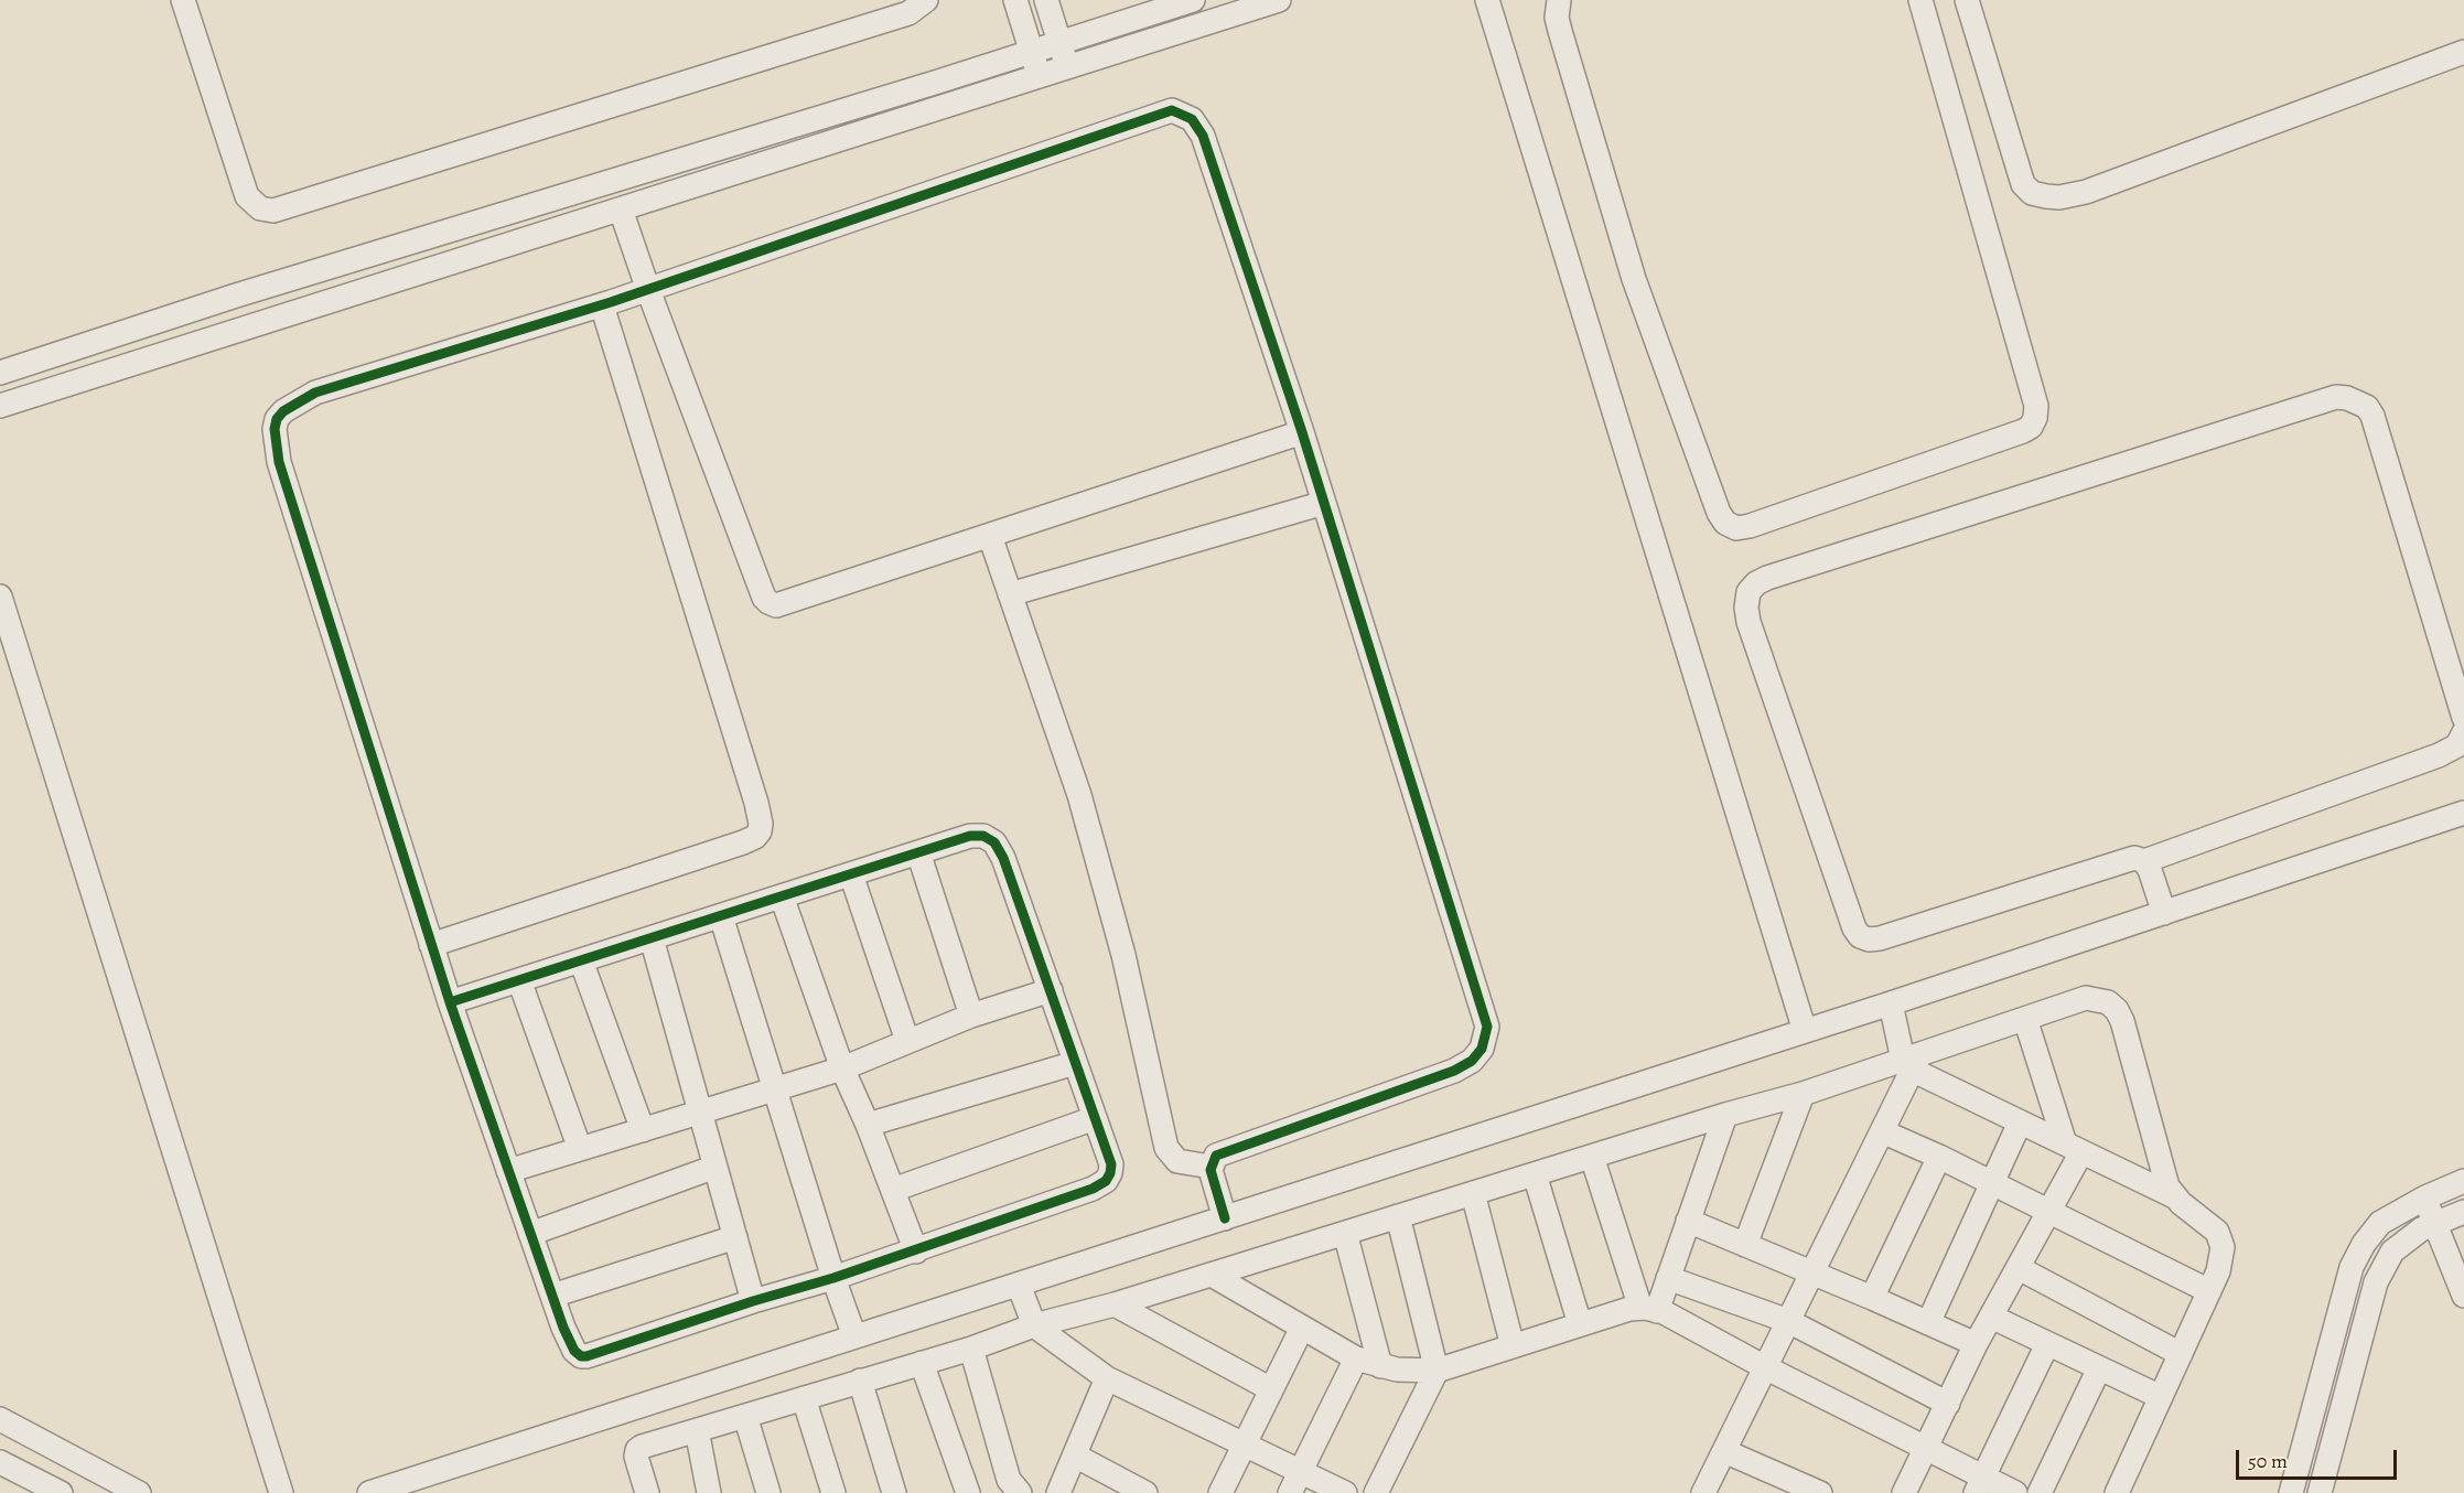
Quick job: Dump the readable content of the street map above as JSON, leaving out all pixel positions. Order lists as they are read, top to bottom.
{
  "scale_bar": "50 m"
}
